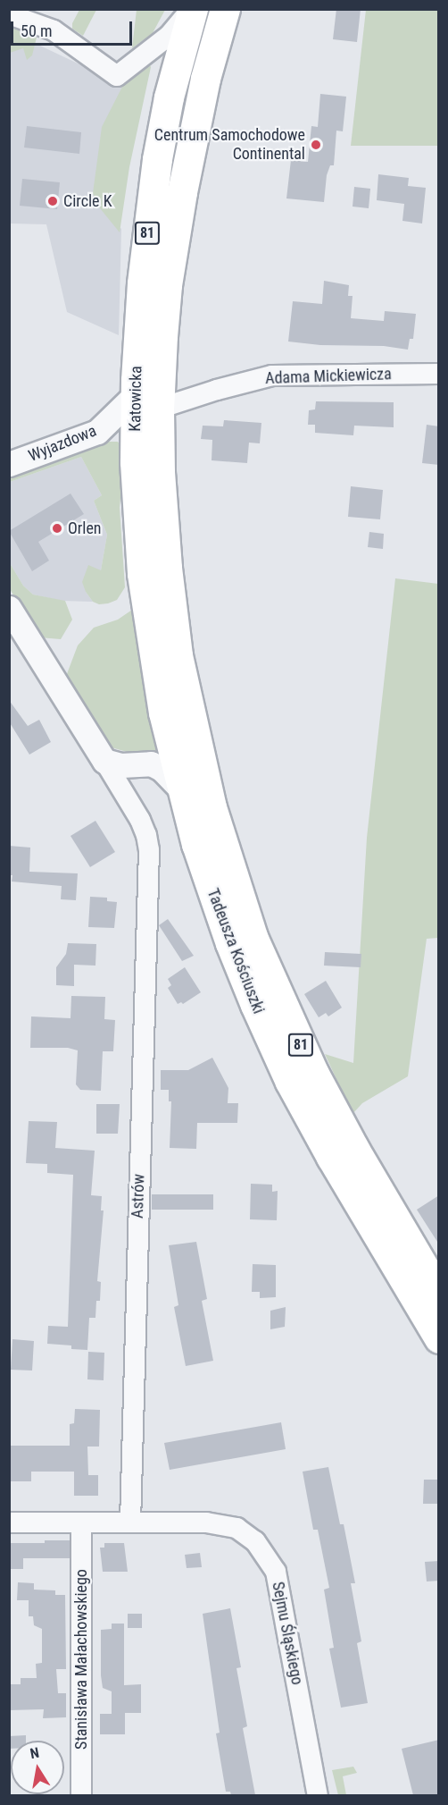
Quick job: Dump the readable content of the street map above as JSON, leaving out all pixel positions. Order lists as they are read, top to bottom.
{
  "streets": {
    "main road": ["81", "Katowicka", "Tadeusza Kościuszki"],
    "street": [
      "Adama Mickiewicza",
      "Wyjazdowa",
      "Astrów",
      "Sejmu Śląskiego",
      "Stanisława Małachowskiego"
    ]
  },
  "crossings": [
    ["Adama Mickiewicza", "Katowicka"],
    ["Adama Mickiewicza", "Wyjazdowa"],
    ["Katowicka", "Wyjazdowa"],
    ["Katowicka", "Tadeusza Kościuszki"],
    ["Tadeusza Kościuszki", "Astrów"],
    ["Astrów", "Sejmu Śląskiego"]
  ],
  "places": ["Centrum Samochodowe Continental", "Circle K", "Orlen"],
  "scale_bar": "50 m",
  "north": "top"
}
